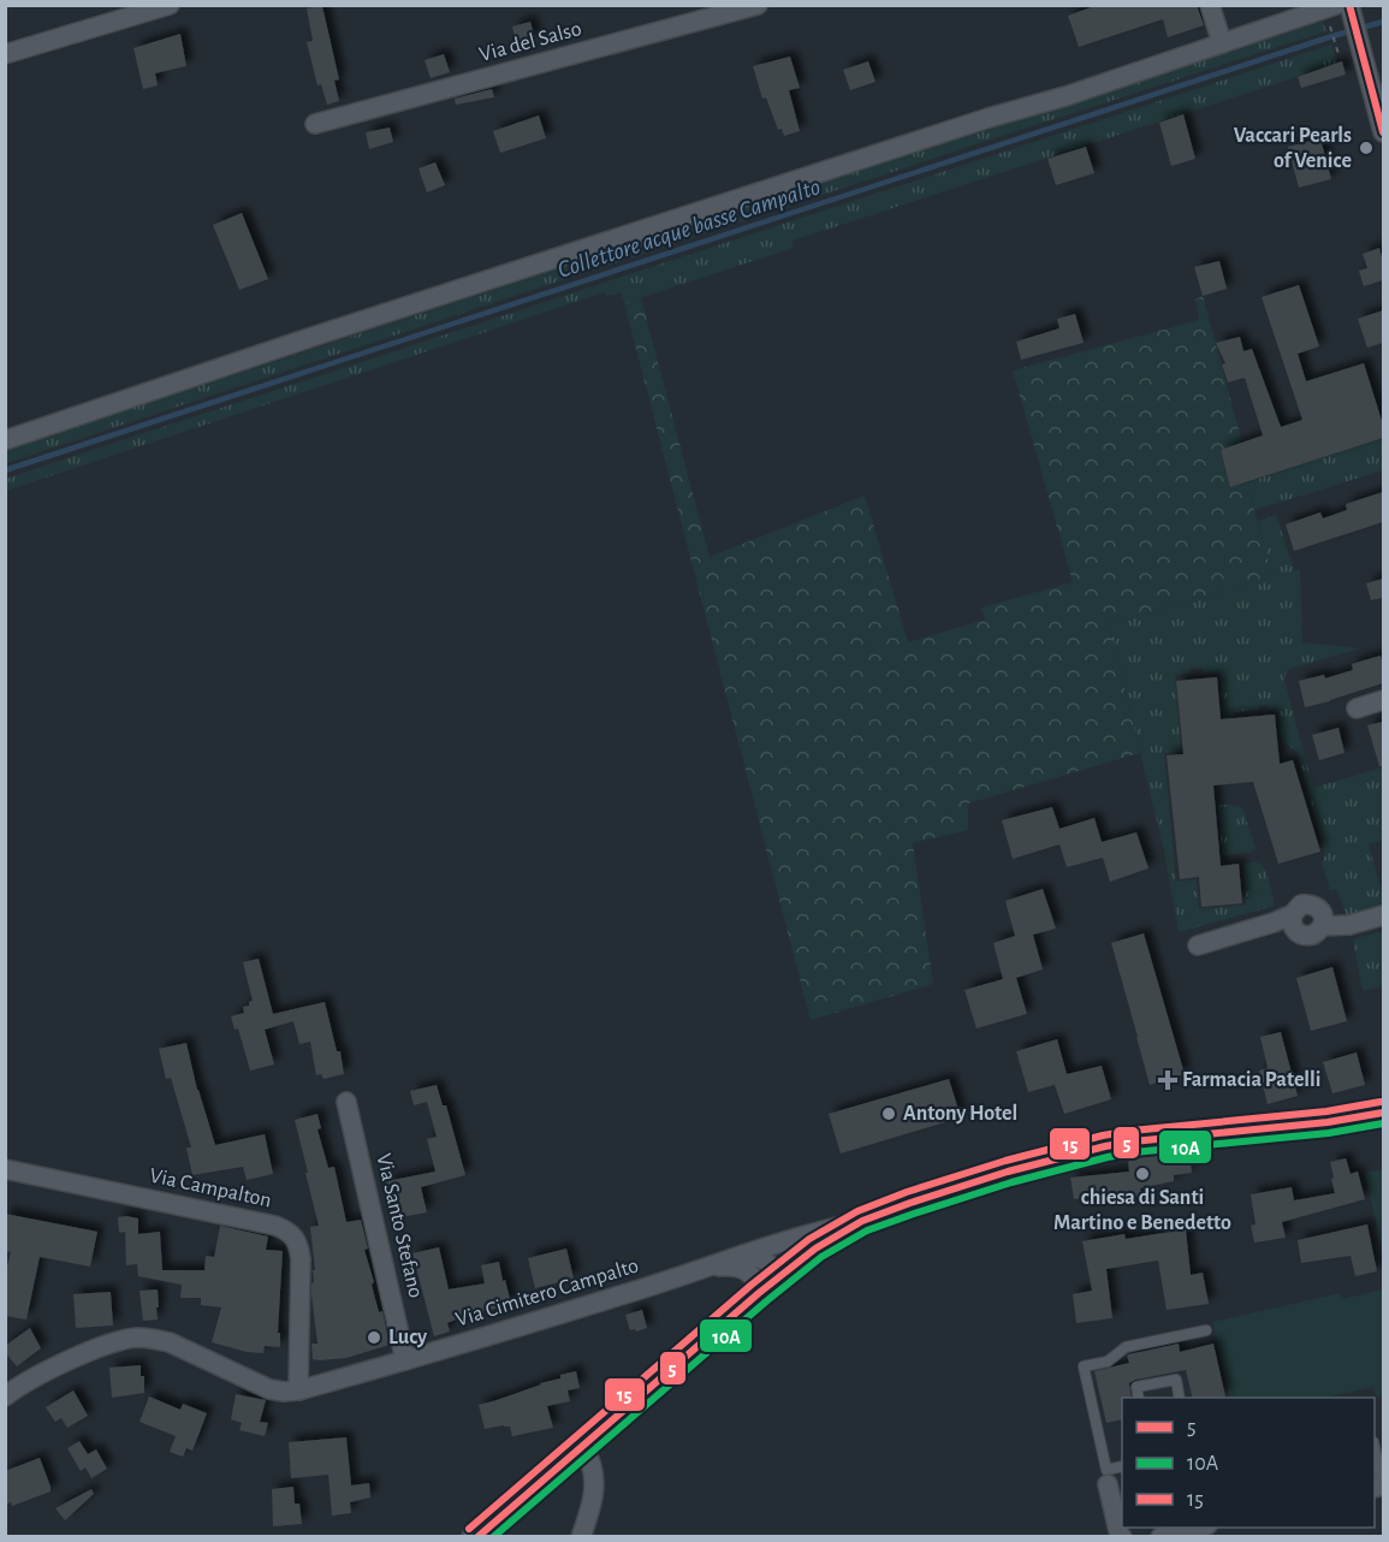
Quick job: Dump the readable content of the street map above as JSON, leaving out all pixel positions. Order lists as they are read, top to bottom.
{
  "streets": {
    "street": [
      "Via del Salso",
      "Via Campalton",
      "Via Santo Stefano",
      "Via Cimitero Campalto"
    ]
  },
  "crossings": [
    ["Via Campalton", "Via Cimitero Campalto"],
    ["Via Santo Stefano", "Via Cimitero Campalto"]
  ],
  "water": ["Collettore acque basse Campalto"],
  "places": {
    "other": [
      "Vaccari Pearls of Venice",
      "Antony Hotel",
      "chiesa di Santi Martino e Benedetto",
      "Lucy"
    ],
    "health": ["Farmacia Patelli"]
  },
  "lines": ["transit line 5", "transit line 15", "transit line 10A"],
  "legend": ["5", "10A", "15"]
}
